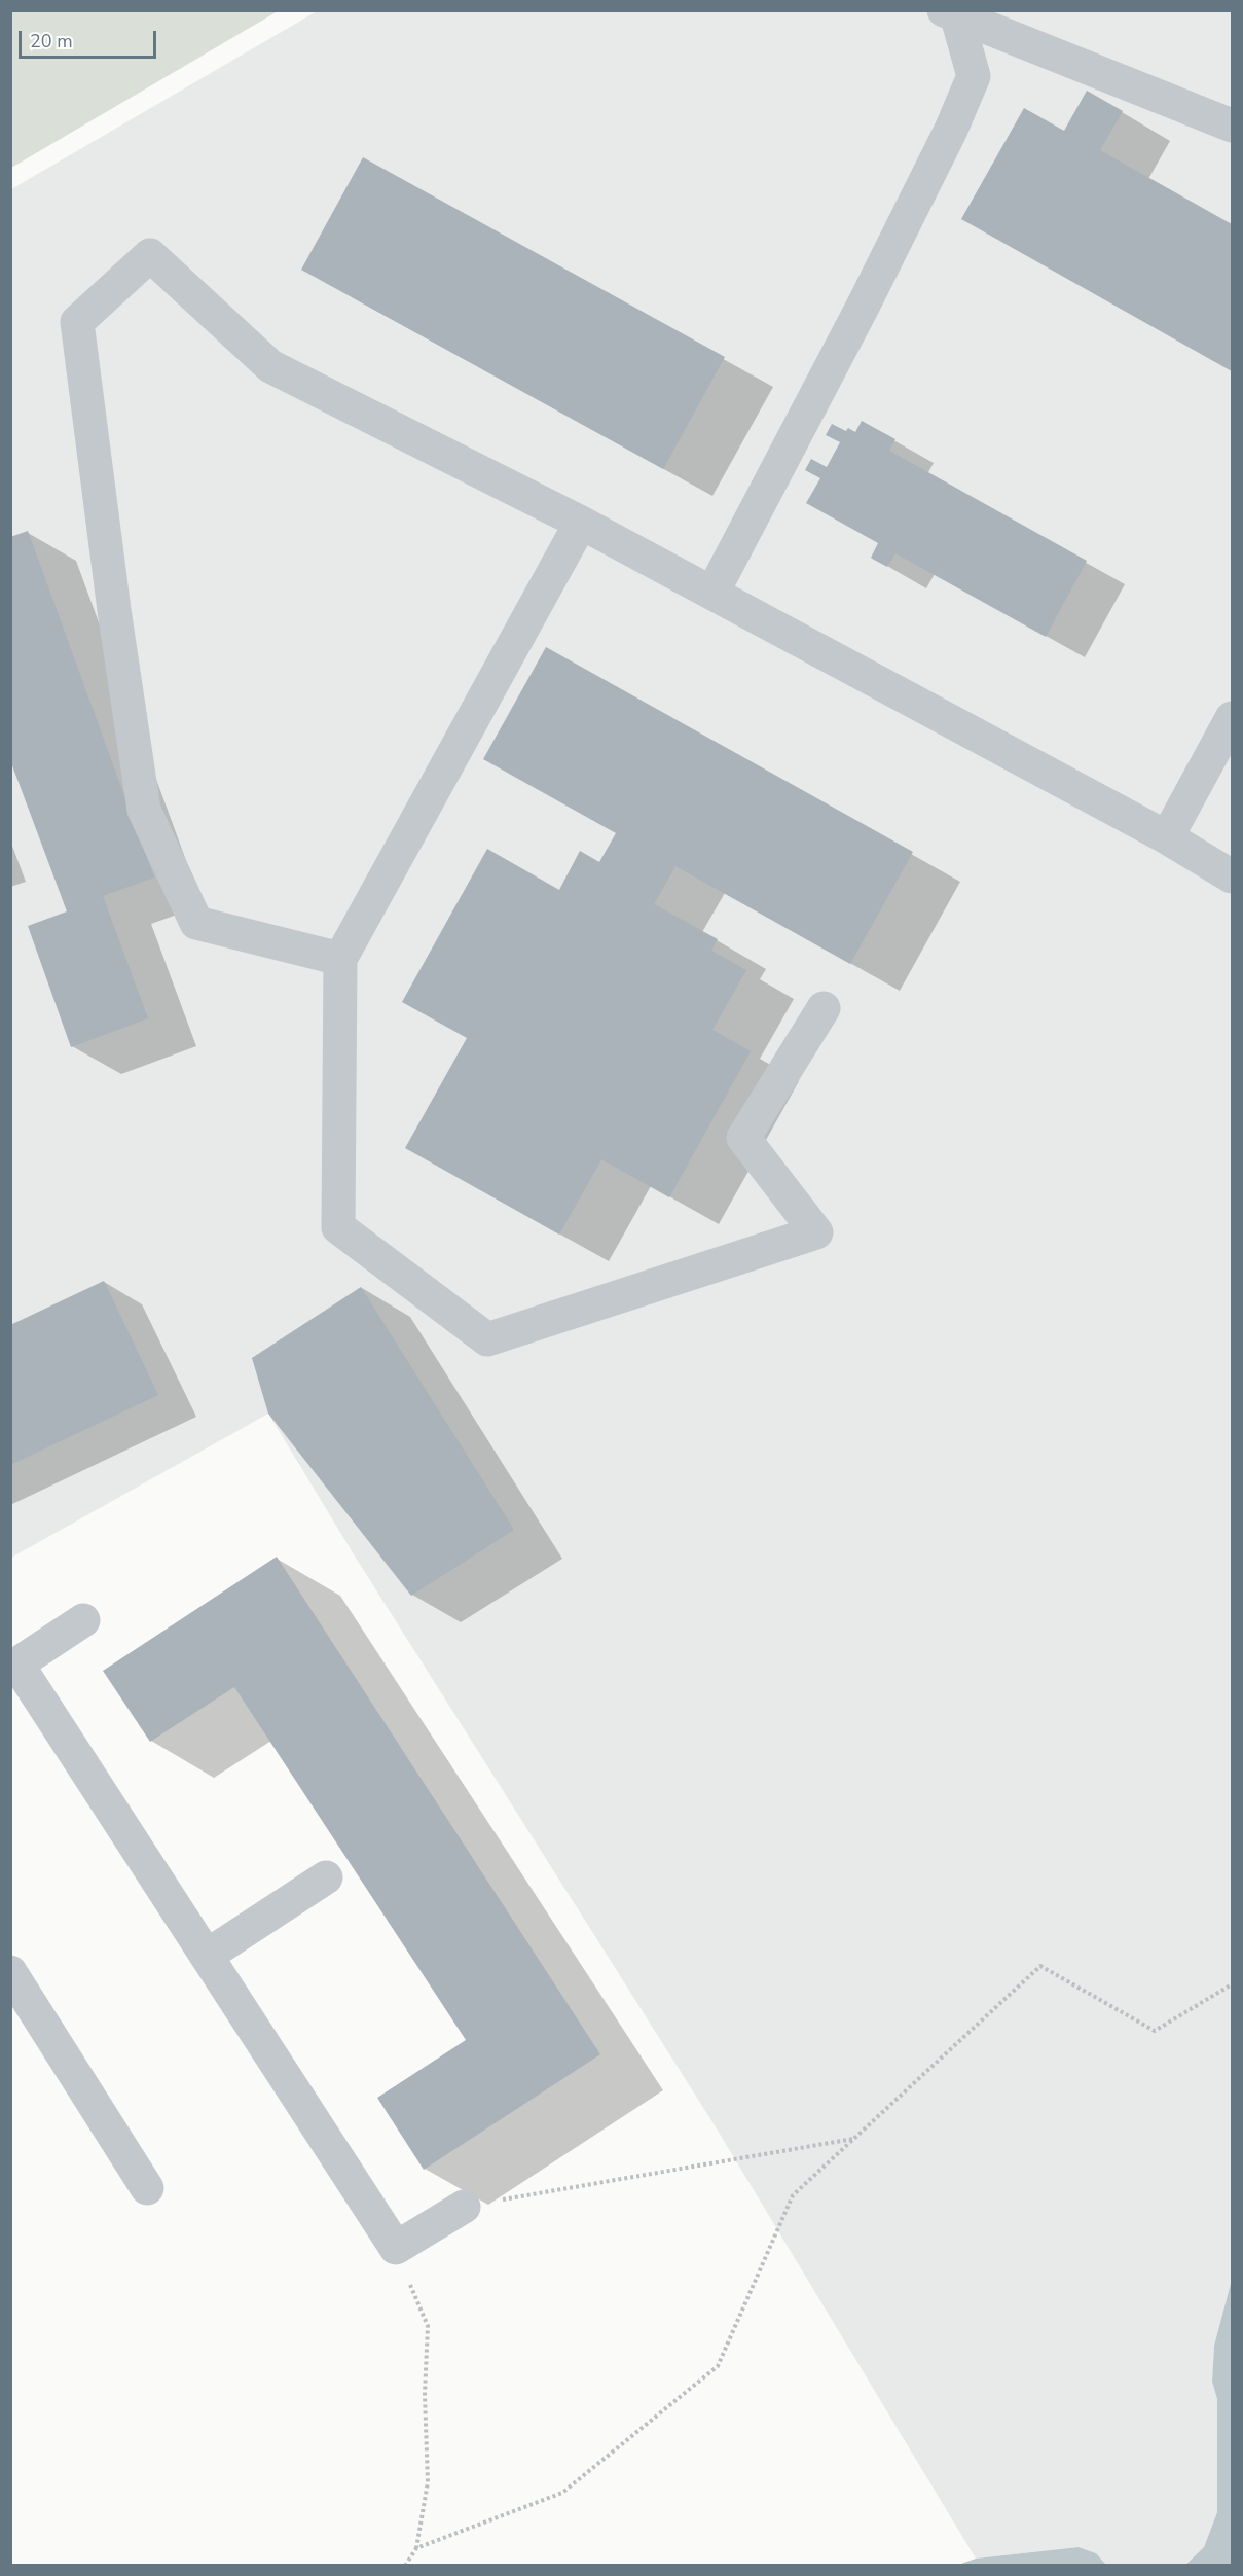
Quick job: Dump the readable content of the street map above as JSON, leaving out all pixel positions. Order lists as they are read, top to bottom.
{
  "scale_bar": "20 m"
}
